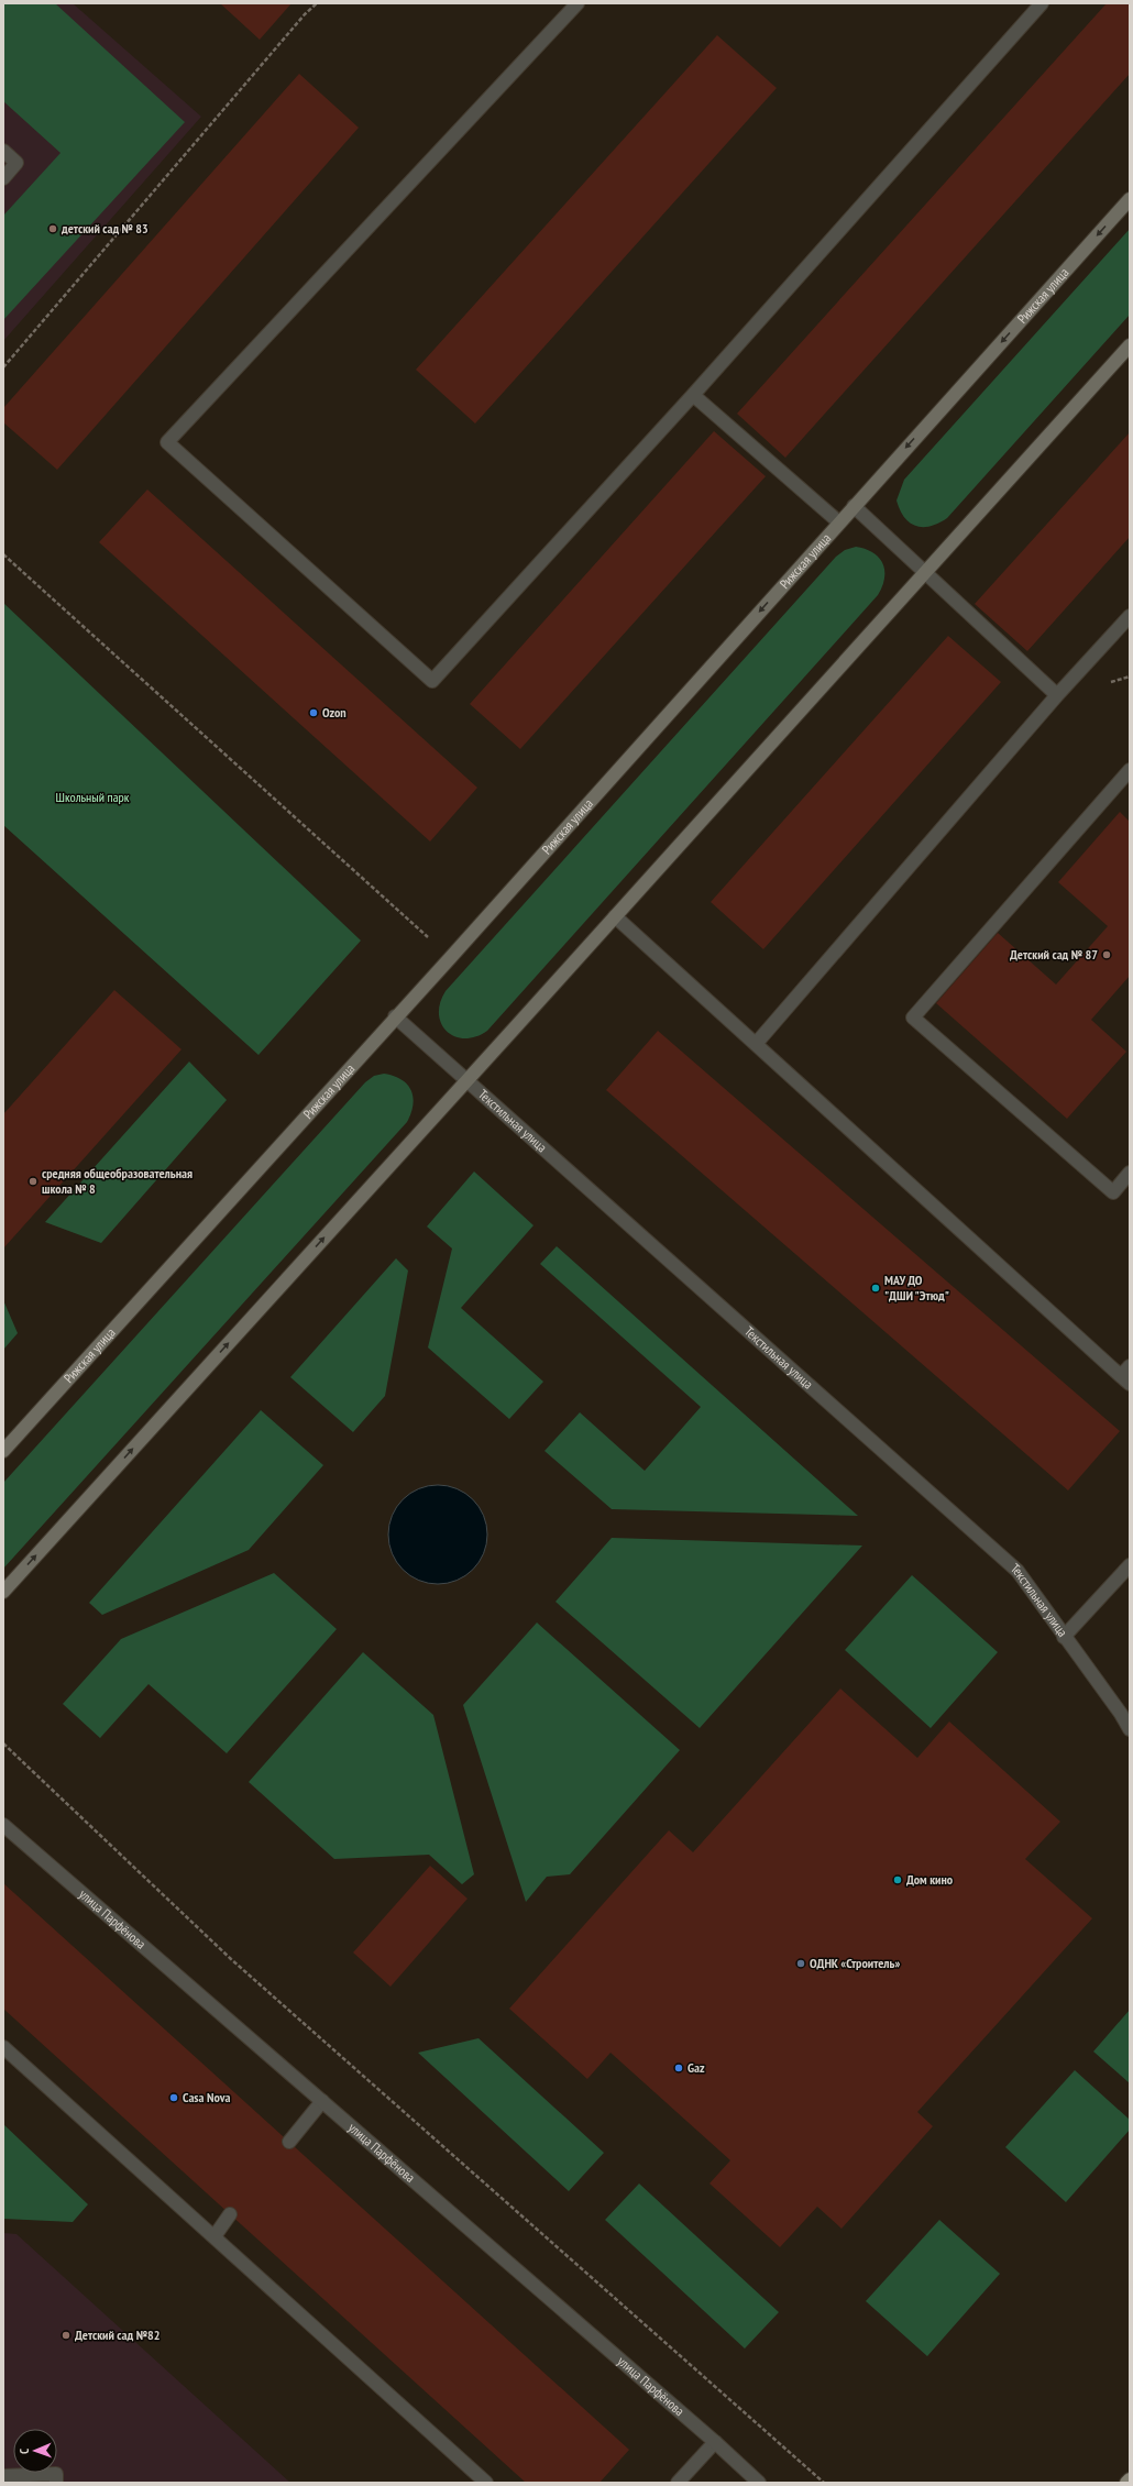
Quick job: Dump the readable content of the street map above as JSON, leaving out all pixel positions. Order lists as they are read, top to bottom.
{
  "streets": {
    "street": ["Рижская улица", "Текстильная улица", "улица Парфёнова"]
  },
  "crossings": [
    ["Рижская улица", "Текстильная улица"]
  ],
  "parks": ["Школьный парк"],
  "places": [
    "детский сад № 83",
    "Ozon",
    "Детский сад № 87",
    "средняя общеобразовательная школа № 8",
    "МАУ ДО \"ДШИ \"Этюд\"",
    "Дом кино",
    "ОДНК «Строитель»",
    "Gaz",
    "Casa Nova",
    "Детский сад №82"
  ],
  "north": "left"
}
